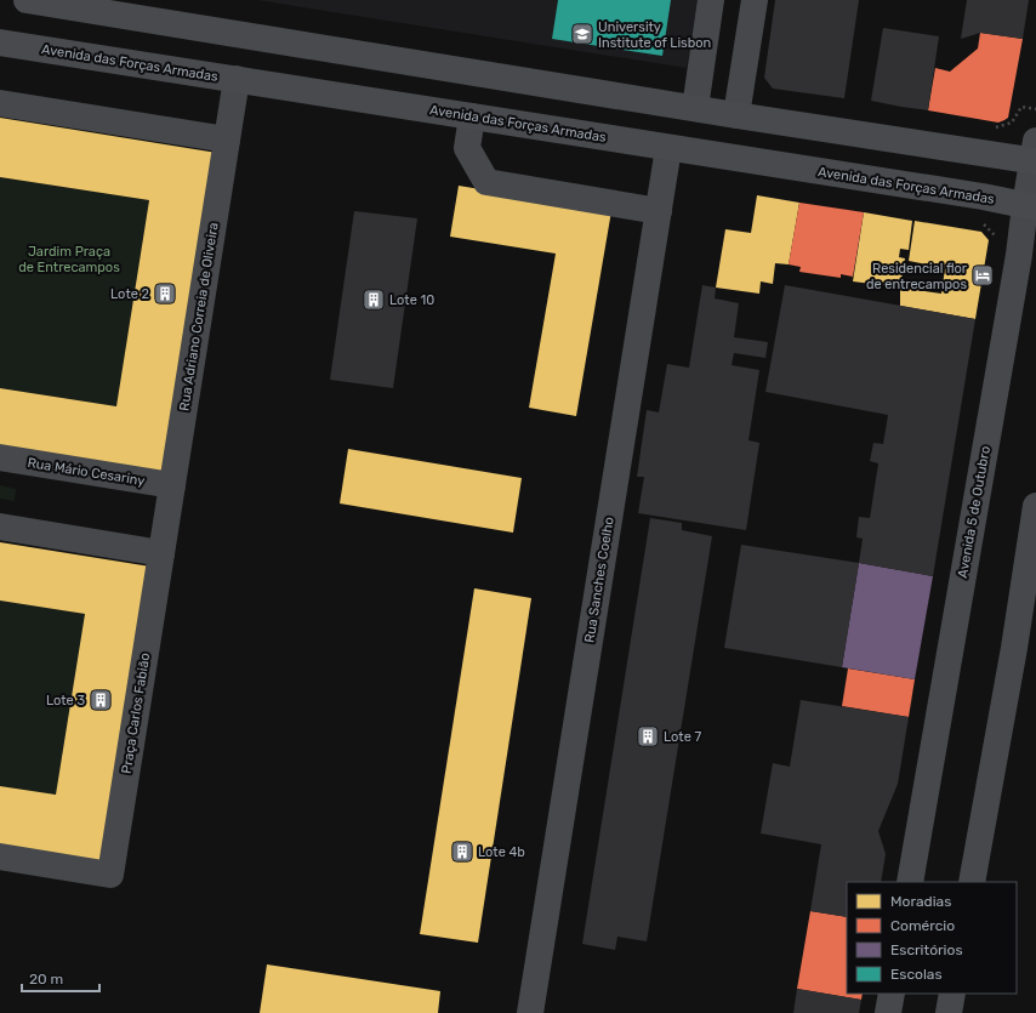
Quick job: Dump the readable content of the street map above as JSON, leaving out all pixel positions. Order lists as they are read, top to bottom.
{
  "streets": {
    "main road": ["Avenida das Forças Armadas"],
    "street": [
      "Rua Adriano Correia de Oliveira",
      "Rua Mário Cesariny",
      "Avenida 5 de Outubro",
      "Rua Sanches Coelho",
      "Praça Carlos Fabião"
    ]
  },
  "crossings": [
    ["Avenida das Forças Armadas", "Rua Adriano Correia de Oliveira"],
    ["Avenida das Forças Armadas", "Avenida 5 de Outubro"],
    ["Avenida das Forças Armadas", "Rua Sanches Coelho"],
    ["Rua Adriano Correia de Oliveira", "Rua Mário Cesariny"],
    ["Rua Adriano Correia de Oliveira", "Praça Carlos Fabião"]
  ],
  "parks": ["Jardim Praça de Entrecampos"],
  "places": {
    "school or university": ["University Institute of Lisbon"],
    "hotel": ["Residencial flor de entrecampos"],
    "building": [
      "Lote 2",
      "Lote 10",
      "Lote 3",
      "Lote 7",
      "Lote 4b"
    ]
  },
  "legend": [
    "Moradias",
    "Comércio",
    "Escritórios",
    "Escolas"
  ],
  "scale_bar": "20 m"
}
